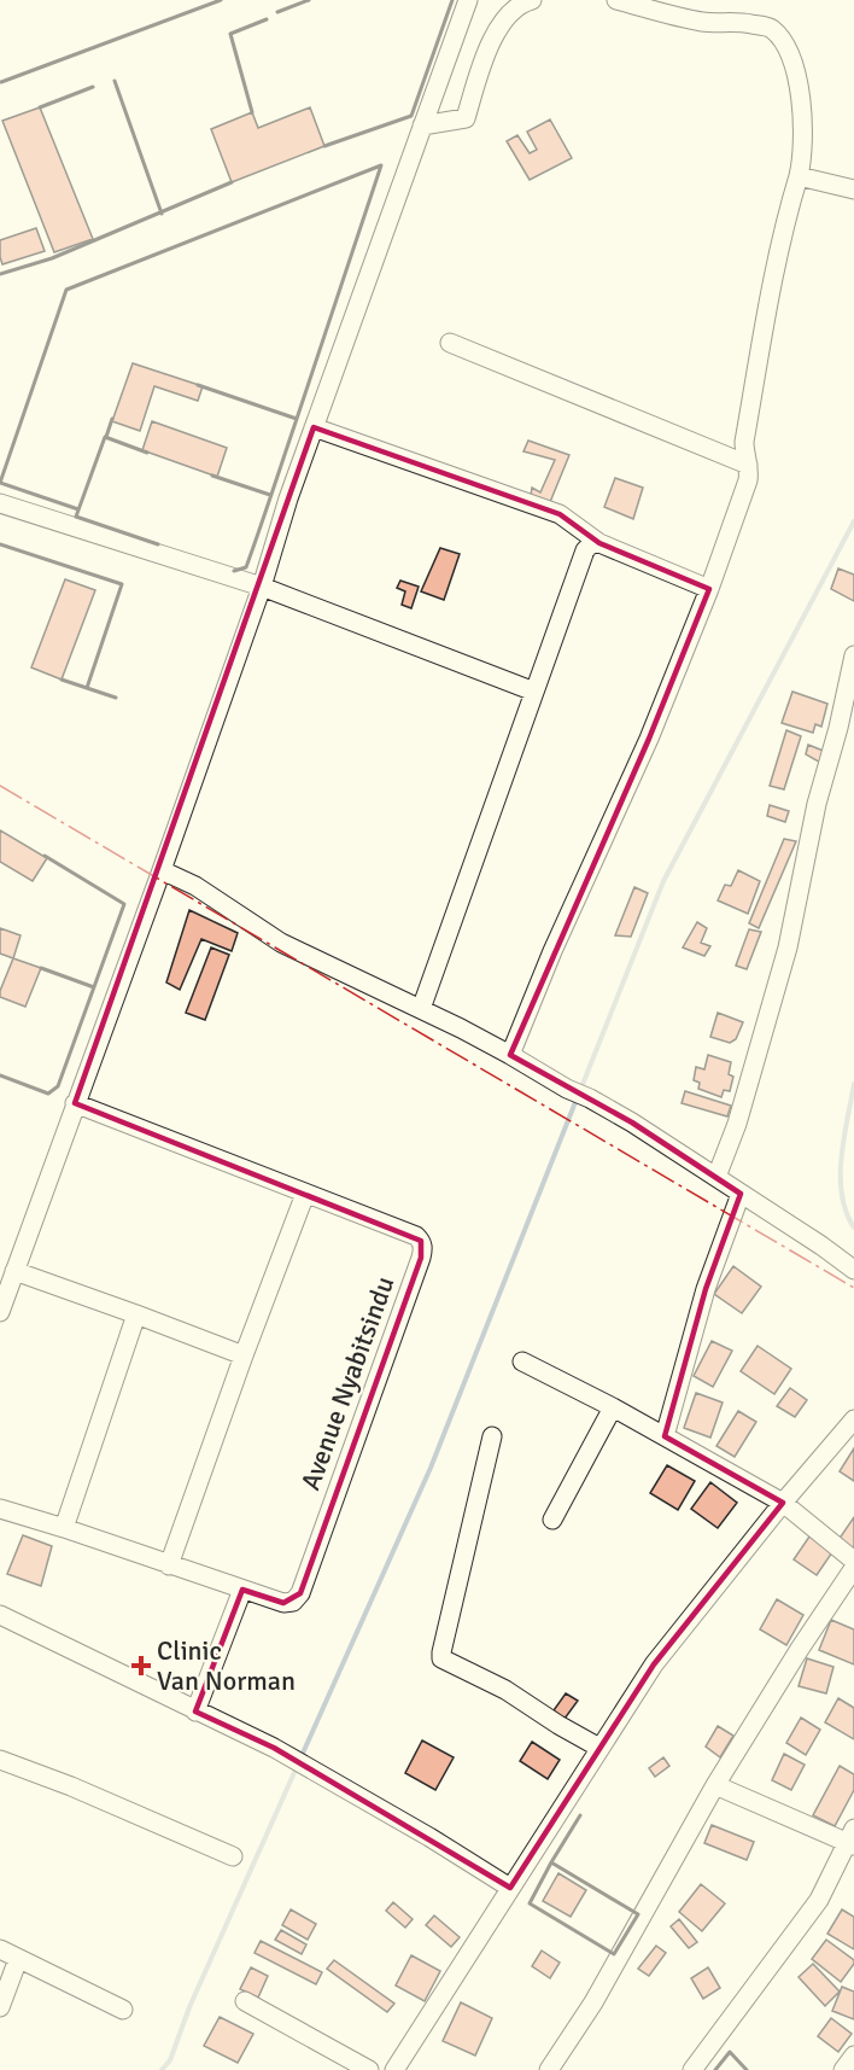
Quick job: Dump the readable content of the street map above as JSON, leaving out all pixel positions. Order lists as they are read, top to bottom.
{
  "streets": {
    "street": ["Avenue Nyabitsindu"]
  },
  "places": {
    "health": ["Clinic Van Norman"]
  }
}
